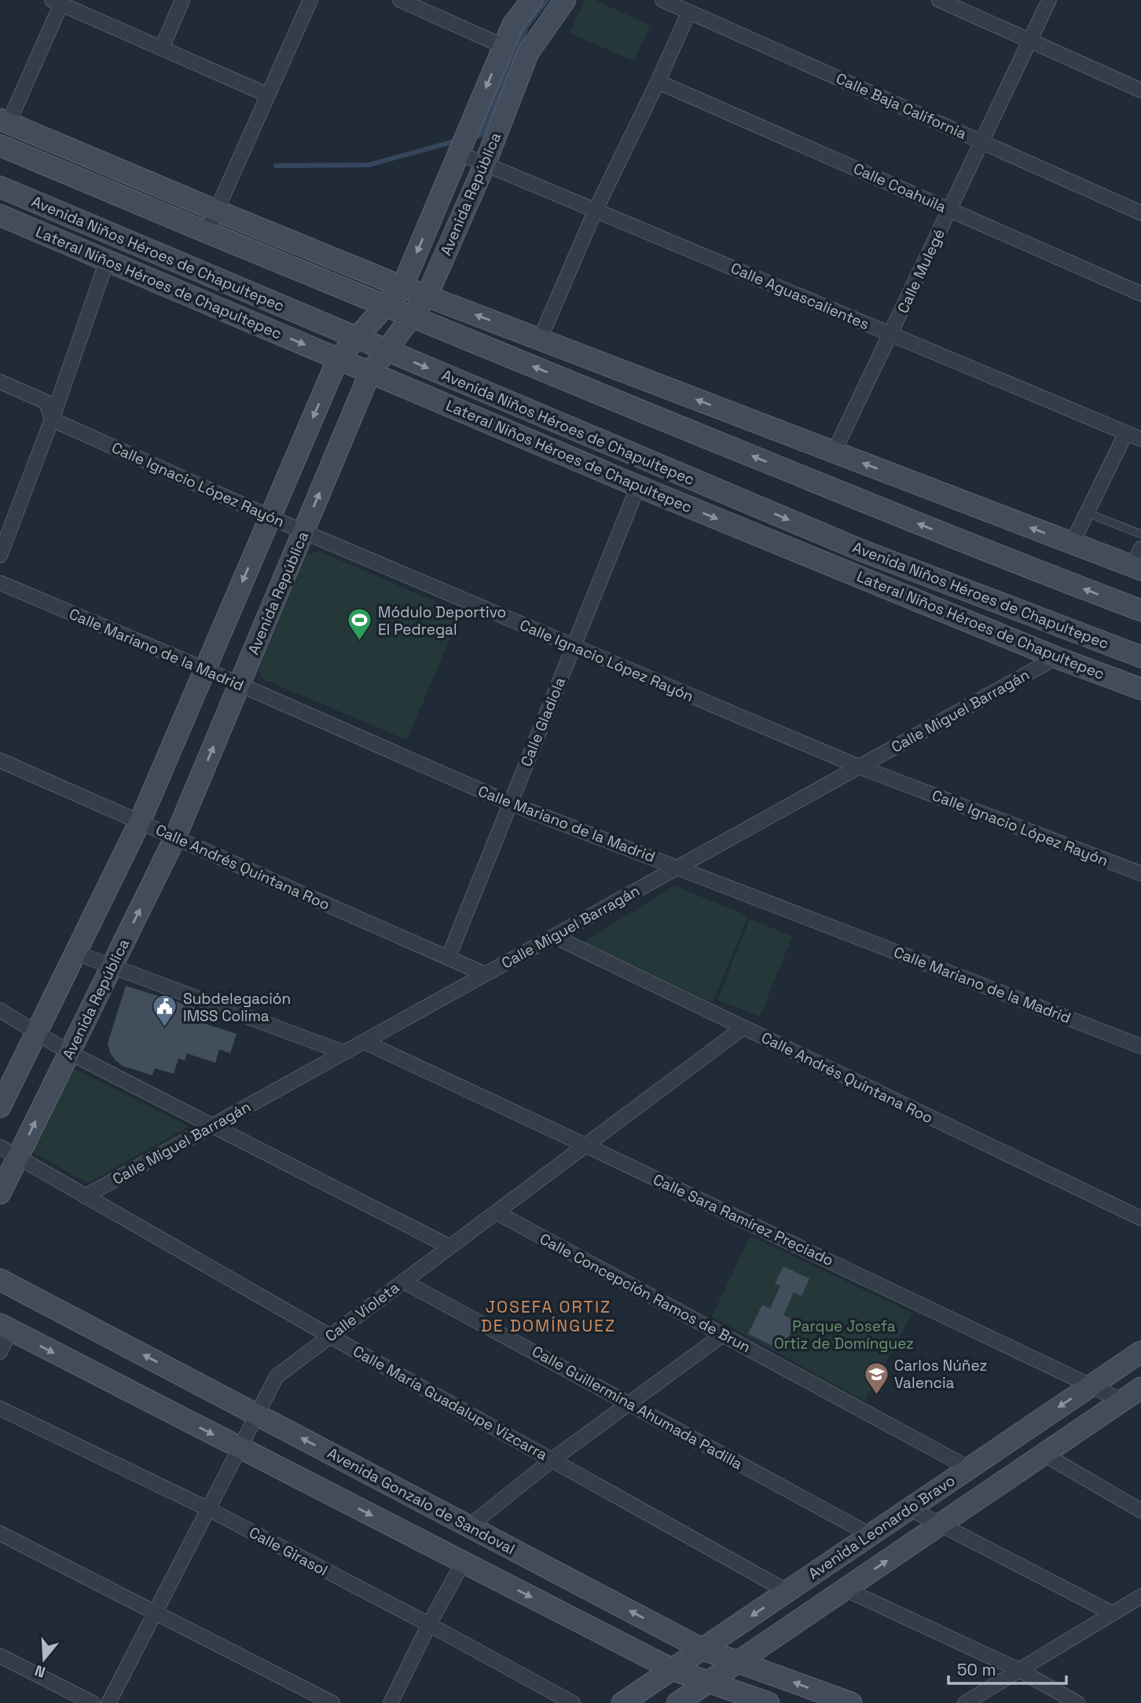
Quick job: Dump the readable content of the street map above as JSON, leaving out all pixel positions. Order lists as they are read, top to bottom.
{
  "streets": {
    "street": [
      "Calle Baja California",
      "Calle Coahuila",
      "Avenida República",
      "Avenida Niños Héroes de Chapultepec",
      "Calle Mulegé",
      "Lateral Niños Héroes de Chapultepec",
      "Calle Aguascalientes",
      "Calle Ignacio López Rayón",
      "Calle Mariano de la Madrid",
      "Calle Miguel Barragán",
      "Calle Gladiola",
      "Calle Andrés Quintana Roo",
      "Calle Sara Ramírez Preciado",
      "Calle Concepción Ramos de Brun",
      "Calle Violeta",
      "Calle María Guadalupe Vizcarra",
      "Calle Guillermina Ahumada Padilla",
      "Avenida Gonzalo de Sandoval",
      "Avenida Leonardo Bravo",
      "Calle Girasol"
    ]
  },
  "crossings": [
    ["Calle Baja California", "Calle Mulegé"],
    ["Calle Coahuila", "Calle Mulegé"],
    ["Avenida República", "Avenida Niños Héroes de Chapultepec"],
    ["Avenida República", "Lateral Niños Héroes de Chapultepec"],
    ["Avenida República", "Calle Aguascalientes"],
    ["Avenida República", "Calle Ignacio López Rayón"],
    ["Avenida República", "Calle Mariano de la Madrid"],
    ["Avenida República", "Calle Andrés Quintana Roo"],
    ["Avenida República", "Calle María Guadalupe Vizcarra"],
    ["Calle Mulegé", "Calle Aguascalientes"],
    ["Lateral Niños Héroes de Chapultepec", "Calle Miguel Barragán"],
    ["Lateral Niños Héroes de Chapultepec", "Calle Gladiola"],
    ["Calle Ignacio López Rayón", "Calle Miguel Barragán"],
    ["Calle Ignacio López Rayón", "Calle Gladiola"],
    ["Calle Mariano de la Madrid", "Calle Miguel Barragán"],
    ["Calle Mariano de la Madrid", "Calle Gladiola"],
    ["Calle Miguel Barragán", "Calle Andrés Quintana Roo"],
    ["Calle Miguel Barragán", "Calle Sara Ramírez Preciado"],
    ["Calle Miguel Barragán", "Calle María Guadalupe Vizcarra"],
    ["Calle Gladiola", "Calle Andrés Quintana Roo"],
    ["Calle Andrés Quintana Roo", "Calle Violeta"],
    ["Calle Sara Ramírez Preciado", "Calle Violeta"],
    ["Calle Sara Ramírez Preciado", "Avenida Leonardo Bravo"],
    ["Calle Concepción Ramos de Brun", "Calle Violeta"],
    ["Calle Concepción Ramos de Brun", "Avenida Leonardo Bravo"],
    ["Calle Violeta", "Calle María Guadalupe Vizcarra"],
    ["Calle Violeta", "Calle Guillermina Ahumada Padilla"],
    ["Calle Violeta", "Avenida Gonzalo de Sandoval"],
    ["Calle Violeta", "Calle Girasol"],
    ["Calle María Guadalupe Vizcarra", "Avenida Leonardo Bravo"],
    ["Calle Guillermina Ahumada Padilla", "Avenida Leonardo Bravo"],
    ["Avenida Gonzalo de Sandoval", "Avenida Leonardo Bravo"]
  ],
  "districts": ["JOSEFA ORTIZ DE DOMÍNGUEZ"],
  "parks": ["Parque Josefa Ortiz de Domínguez"],
  "places": {
    "sports": ["Módulo Deportivo El Pedregal"],
    "public building": ["Subdelegación IMSS Colima"],
    "school or university": ["Carlos Núñez Valencia"]
  },
  "scale_bar": "50 m",
  "north": "bottom"
}
